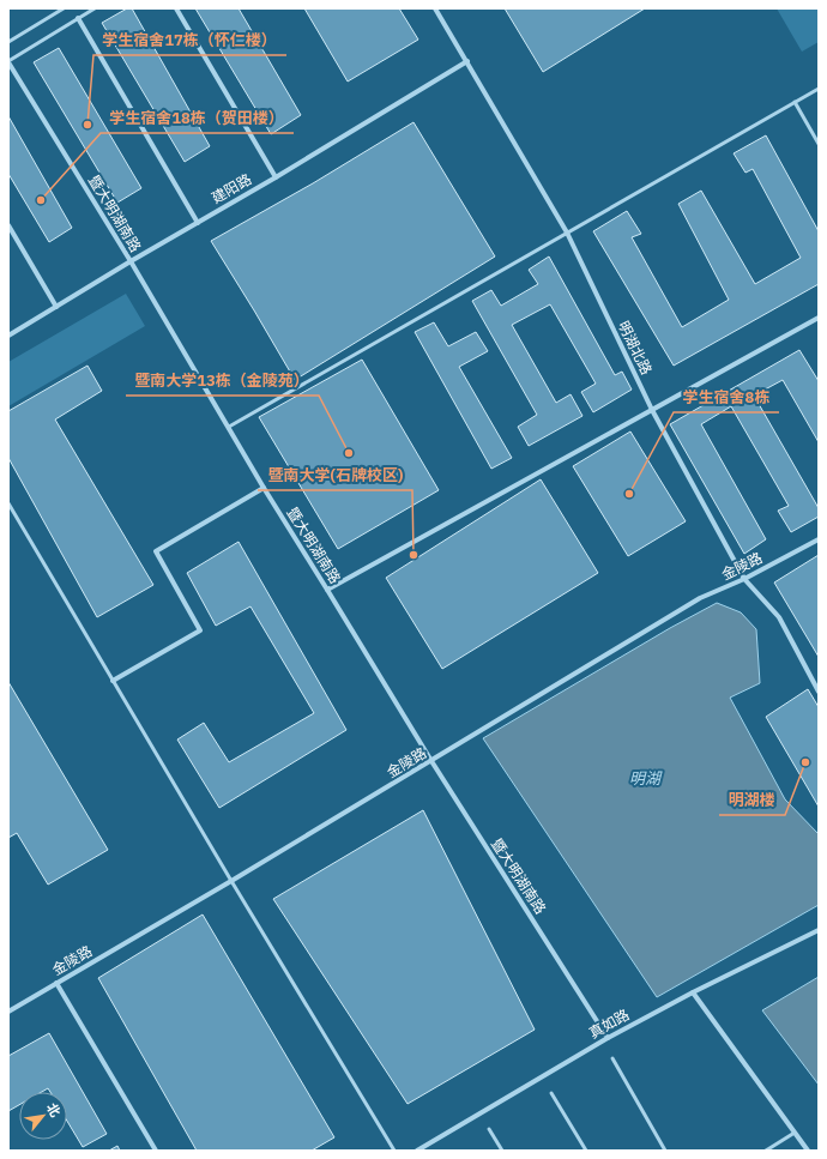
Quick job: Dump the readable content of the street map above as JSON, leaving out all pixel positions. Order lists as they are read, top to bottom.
{
  "streets": {
    "street": [
      "建阳路",
      "暨大明湖南路",
      "明湖北路",
      "金陵路",
      "真如路"
    ]
  },
  "crossings": [
    ["建阳路", "暨大明湖南路"],
    ["建阳路", "明湖北路"],
    ["暨大明湖南路", "金陵路"],
    ["暨大明湖南路", "真如路"],
    ["明湖北路", "金陵路"]
  ],
  "water": ["明湖"],
  "places": [
    "学生宿舍17栋（怀仁楼）",
    "学生宿舍18栋（贺田楼）",
    "暨南大学13栋（金陵苑）",
    "学生宿舍8栋",
    "暨南大学(石牌校区)",
    "明湖楼"
  ],
  "north": "top right"
}
